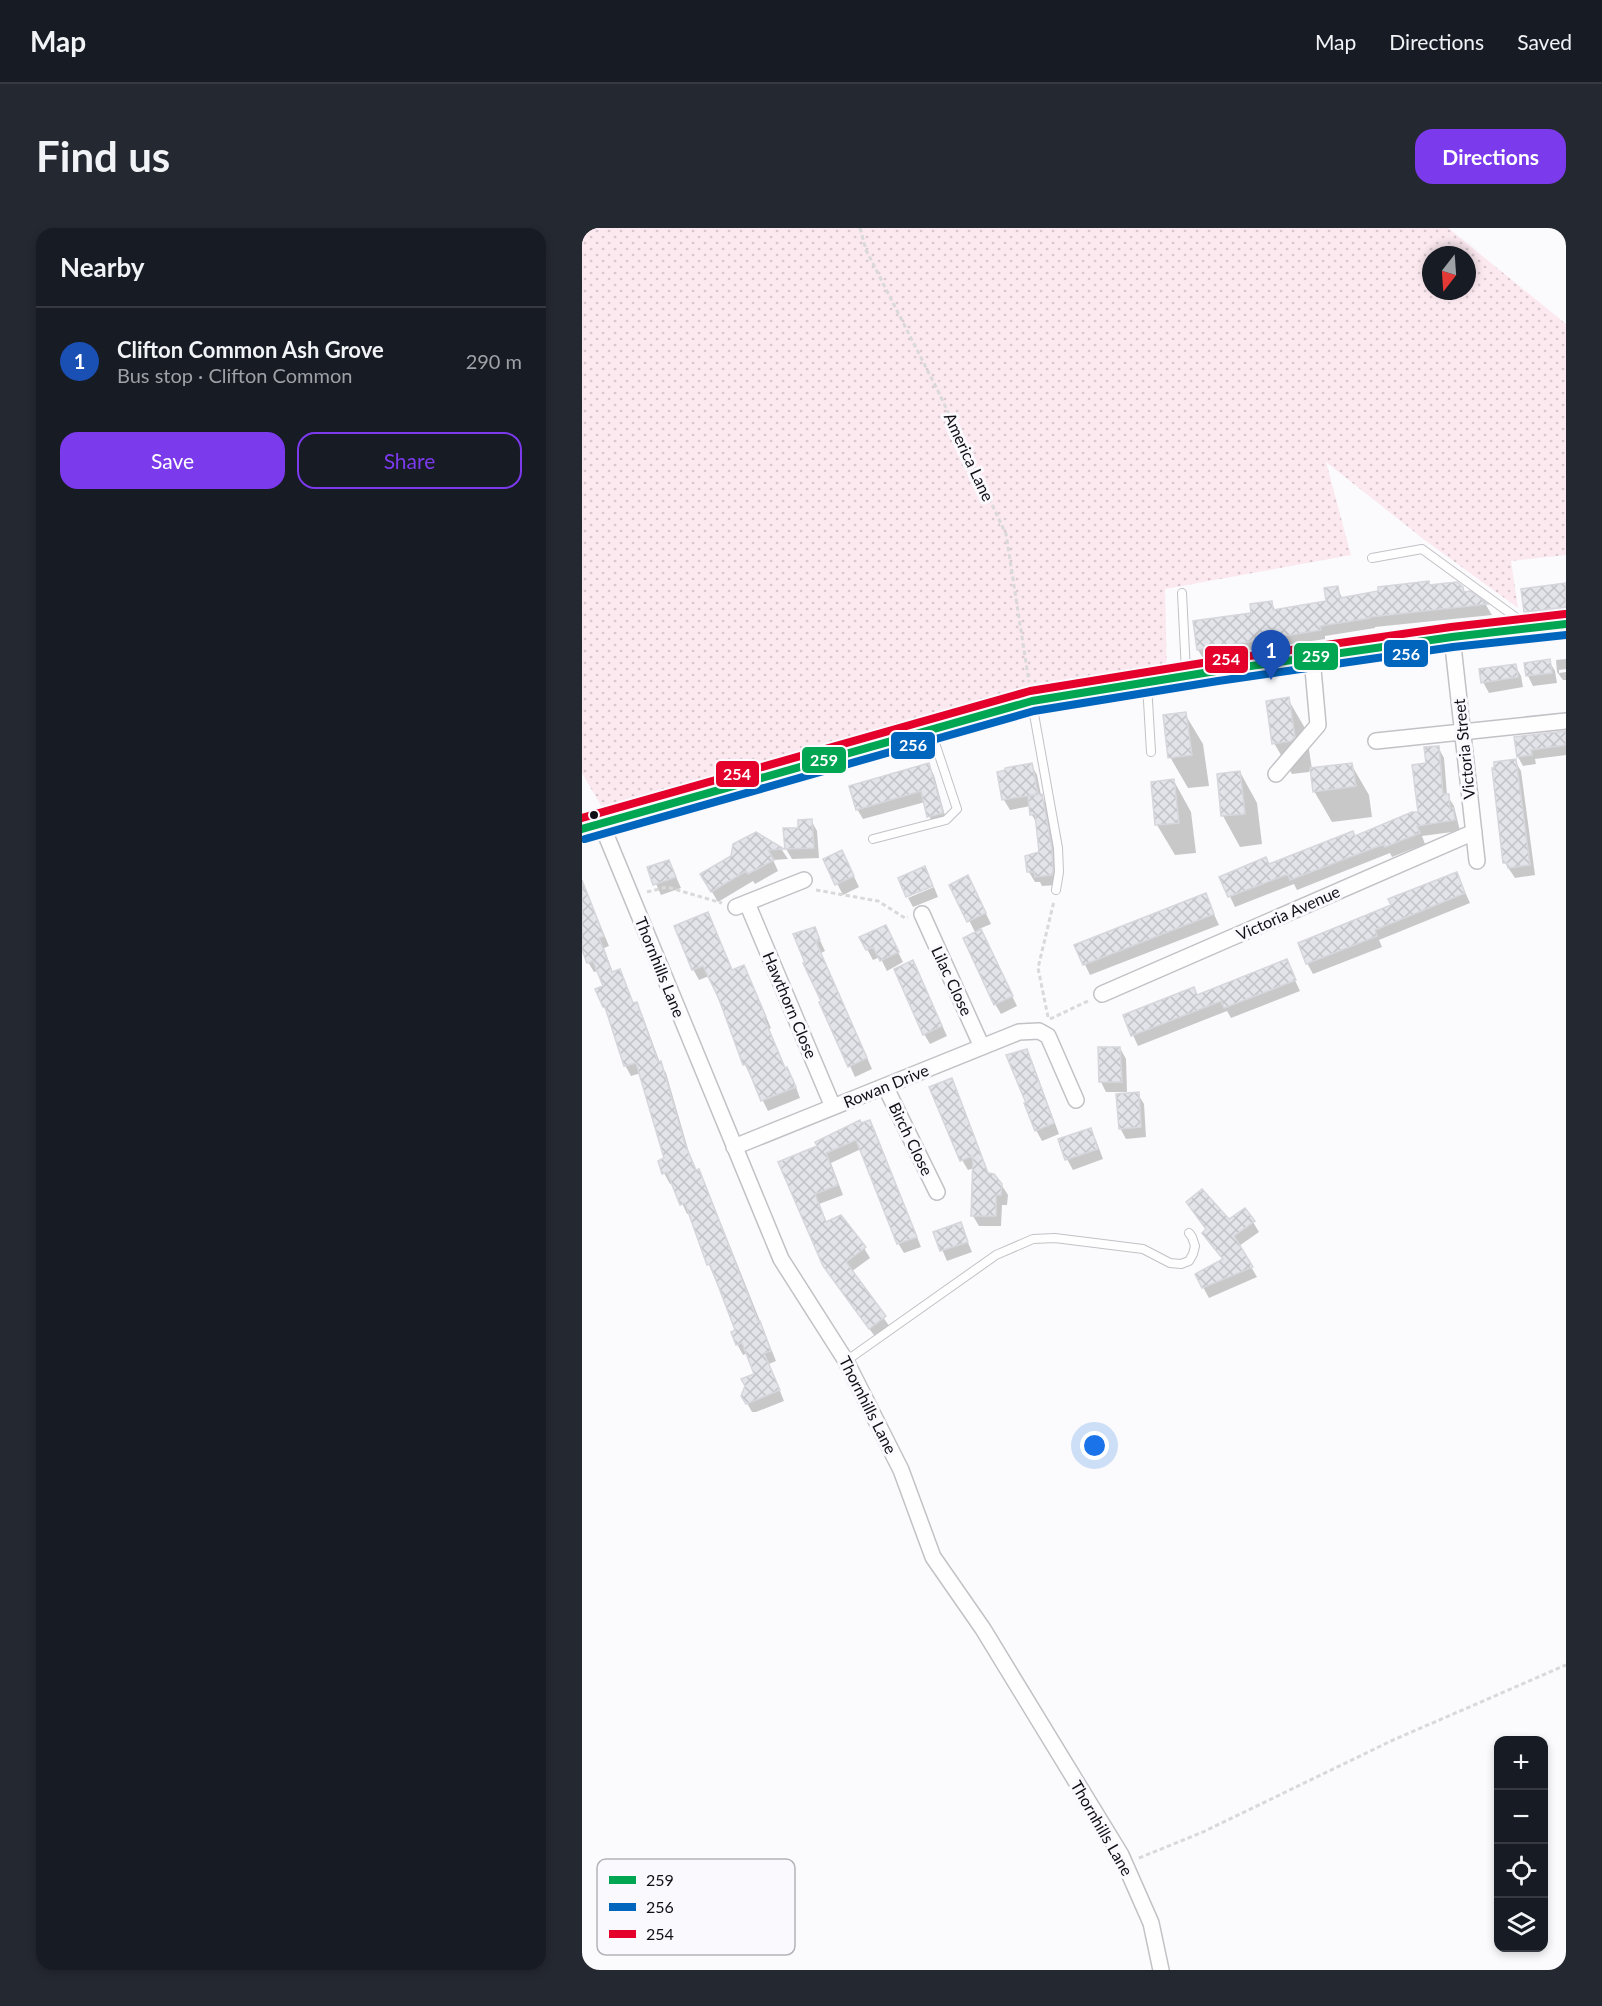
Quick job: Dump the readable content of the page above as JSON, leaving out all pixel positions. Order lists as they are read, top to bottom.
{
  "streets": {
    "street": [
      "Victoria Street",
      "Victoria Avenue",
      "Thornhills Lane",
      "Lilac Close",
      "Hawthorn Close",
      "Rowan Drive",
      "Birch Close"
    ],
    "path": ["America Lane"]
  },
  "crossings": [
    ["Victoria Street", "Victoria Avenue"],
    ["Thornhills Lane", "Rowan Drive"],
    ["Lilac Close", "Rowan Drive"],
    ["Hawthorn Close", "Rowan Drive"],
    ["Rowan Drive", "Birch Close"]
  ],
  "lines": ["transit line 254", "transit line 259", "transit line 256"],
  "legend": ["259", "256", "254"],
  "north": "bottom",
  "page": {
    "header": "Map",
    "nav": ["Map", "Directions", "Saved"],
    "buttons": [
      "Directions",
      ["Save", "Share"]
    ],
    "title": "Find us",
    "heading": "Nearby",
    "list": [
      {
        "mark": "1",
        "name": "Clifton Common Ash Grove",
        "note": "Bus stop · Clifton Common",
        "value": "290 m"
      }
    ],
    "pins": "1",
    "map_buttons": ["+", "−"]
  }
}
